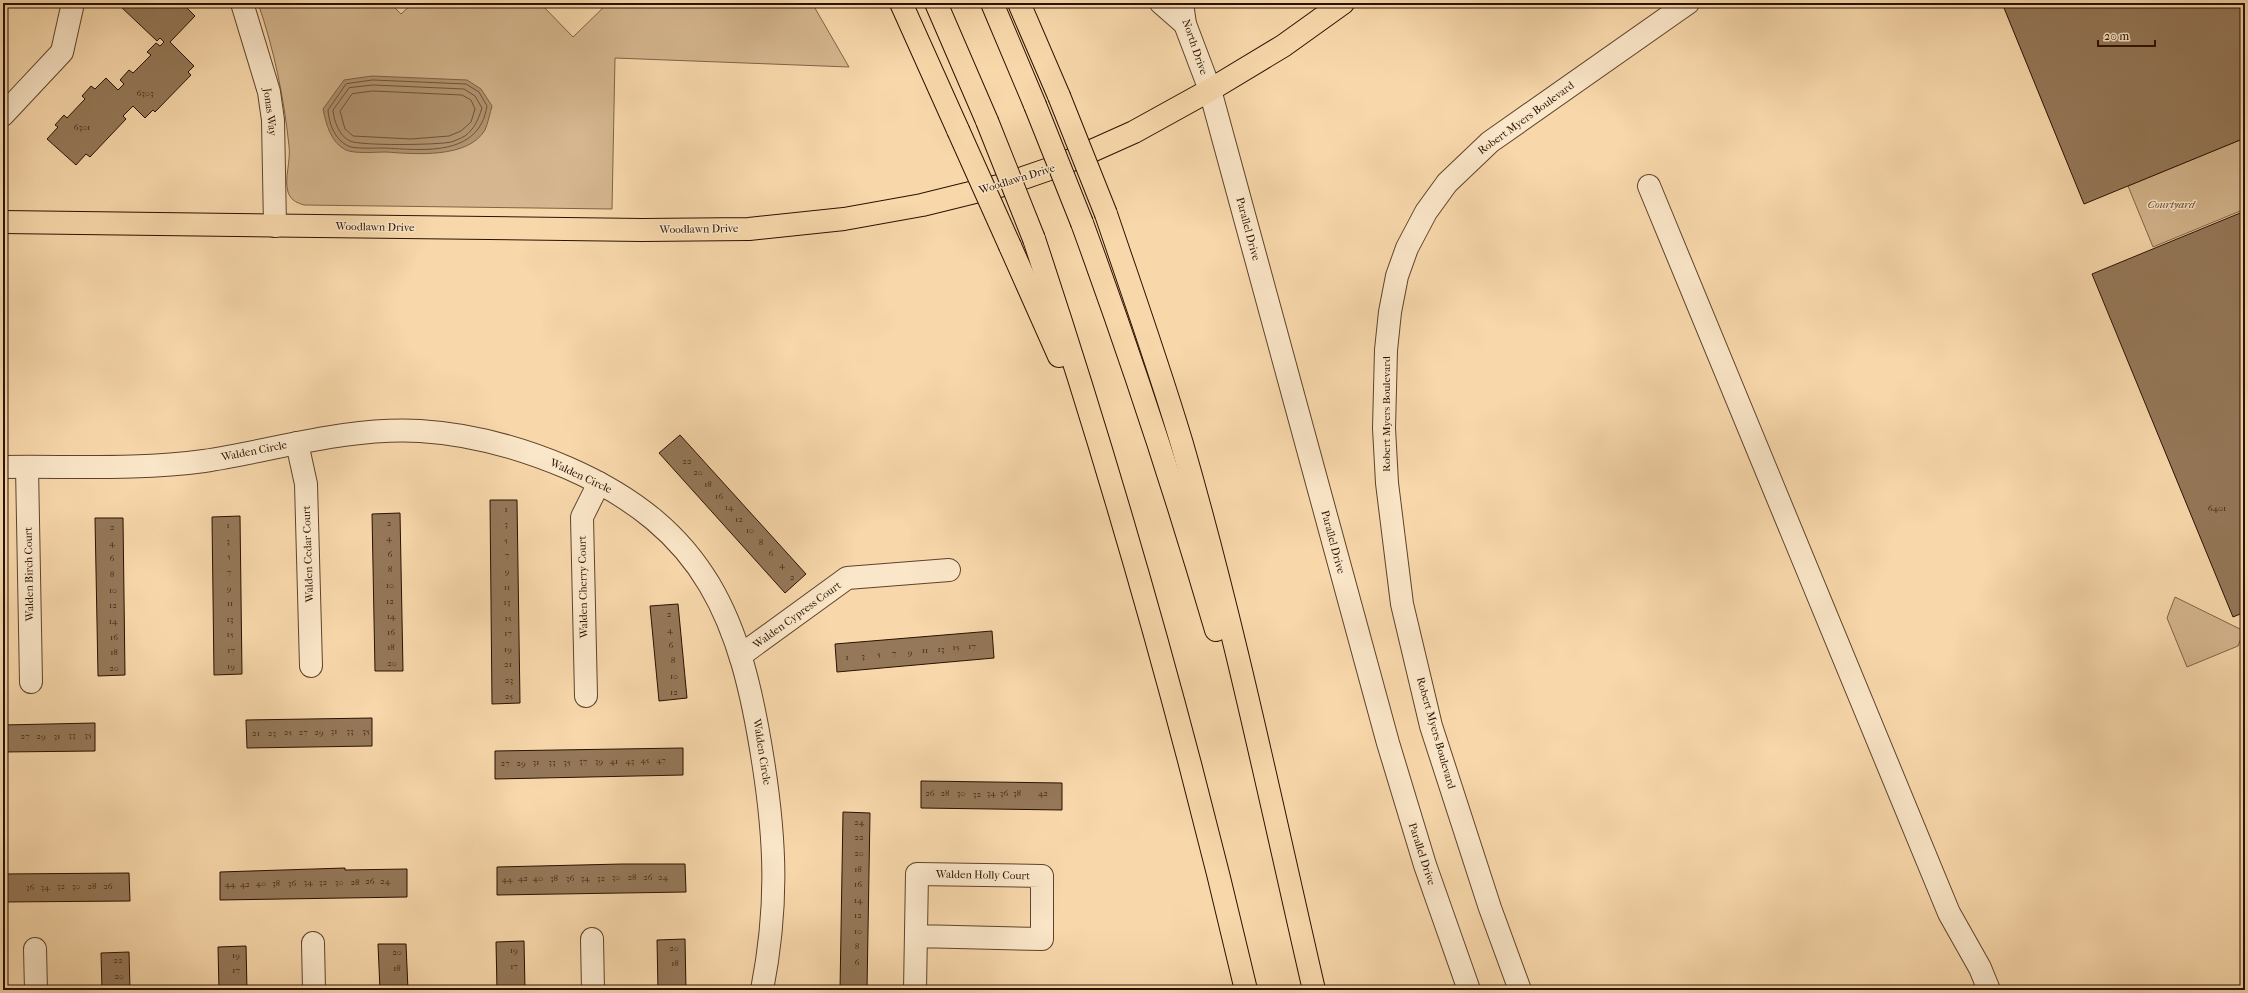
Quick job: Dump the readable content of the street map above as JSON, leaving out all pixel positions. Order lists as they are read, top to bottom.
{
  "streets": {
    "main road": ["Woodlawn Drive"],
    "street": [
      "North Drive",
      "Jonas Way",
      "Robert Myers Boulevard",
      "Parallel Drive",
      "Walden Circle",
      "Walden Cedar Court",
      "Walden Birch Court",
      "Walden Cherry Court",
      "Walden Cypress Court",
      "Walden Holly Court"
    ]
  },
  "crossings": [
    ["North Drive", "Woodlawn Drive"],
    ["North Drive", "Parallel Drive"],
    ["Jonas Way", "Woodlawn Drive"],
    ["Woodlawn Drive", "Parallel Drive"],
    ["Walden Circle", "Walden Cedar Court"],
    ["Walden Circle", "Walden Birch Court"],
    ["Walden Circle", "Walden Cherry Court"],
    ["Walden Circle", "Walden Cypress Court"]
  ],
  "parks": ["Courtyard"],
  "house_numbers": [
    "6303",
    "6301",
    "22",
    "20",
    "18",
    "16",
    "14",
    "6401",
    "1",
    "12",
    "2",
    "3",
    "1",
    "2",
    "10",
    "4",
    "5",
    "3",
    "8",
    "4",
    "6",
    "6",
    "7",
    "5",
    "6",
    "4",
    "8",
    "9",
    "7",
    "8",
    "2",
    "10",
    "11",
    "9",
    "10",
    "12",
    "13",
    "11",
    "12",
    "2",
    "14",
    "15",
    "13",
    "14",
    "4",
    "16",
    "17",
    "15",
    "16",
    "6",
    "17",
    "18",
    "15",
    "19",
    "13",
    "17",
    "11",
    "18",
    "9",
    "7",
    "5",
    "3",
    "1",
    "8",
    "20",
    "21",
    "19",
    "20",
    "10",
    "23",
    "12",
    "25",
    "31",
    "33",
    "35",
    "25",
    "27",
    "29",
    "21",
    "23",
    "33",
    "35",
    "27",
    "29",
    "31",
    "45",
    "47",
    "37",
    "39",
    "41",
    "43",
    "31",
    "33",
    "35",
    "27",
    "29",
    "26",
    "28",
    "30",
    "34",
    "36",
    "38",
    "42",
    "32",
    "24",
    "22",
    "20",
    "18",
    "30",
    "28",
    "26",
    "24",
    "42",
    "40",
    "38",
    "36",
    "34",
    "32",
    "44",
    "26",
    "24",
    "34",
    "32",
    "30",
    "28",
    "40",
    "38",
    "36",
    "44",
    "42",
    "16",
    "32",
    "30",
    "28",
    "26",
    "36",
    "34",
    "14",
    "12",
    "10",
    "8",
    "20",
    "19",
    "20",
    "19",
    "22",
    "6",
    "18",
    "17",
    "18",
    "17",
    "20"
  ],
  "scale_bar": "20 m"
}
